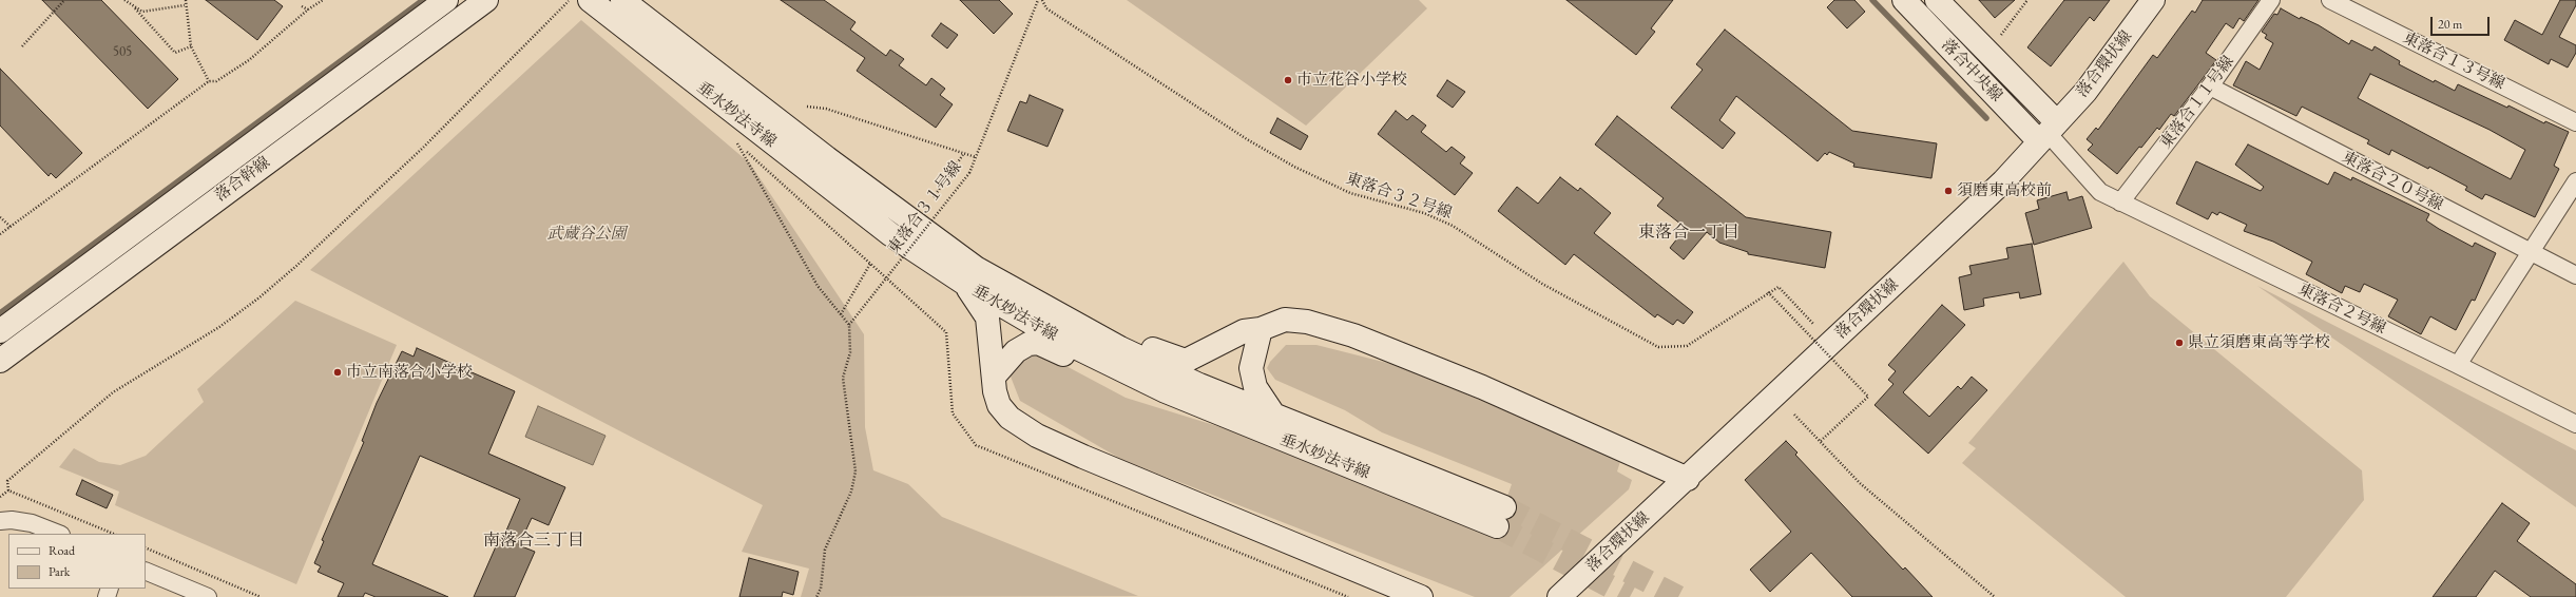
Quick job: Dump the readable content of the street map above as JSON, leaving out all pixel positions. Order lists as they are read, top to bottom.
{
  "streets": {
    "street": [
      "東落合１３号線",
      "落合環状線",
      "落合中央線",
      "東落合１１号線",
      "垂水妙法寺線",
      "落合幹線",
      "東落合２０号線",
      "東落合２号線"
    ],
    "path": ["東落合３２号線", "東落合３１号線"]
  },
  "crossings": [
    ["落合環状線", "落合中央線"],
    ["落合環状線", "東落合２号線"],
    ["落合中央線", "東落合２号線"],
    ["東落合１１号線", "東落合２０号線"],
    ["東落合１１号線", "東落合２号線"]
  ],
  "districts": ["東落合一丁目", "南落合三丁目"],
  "parks": ["武蔵谷公園"],
  "places": [
    "市立花谷小学校",
    "須磨東高校前",
    "県立須磨東高等学校",
    "市立南落合小学校"
  ],
  "house_numbers": ["505"],
  "legend": ["Road", "Park"],
  "scale_bar": "20 m"
}
